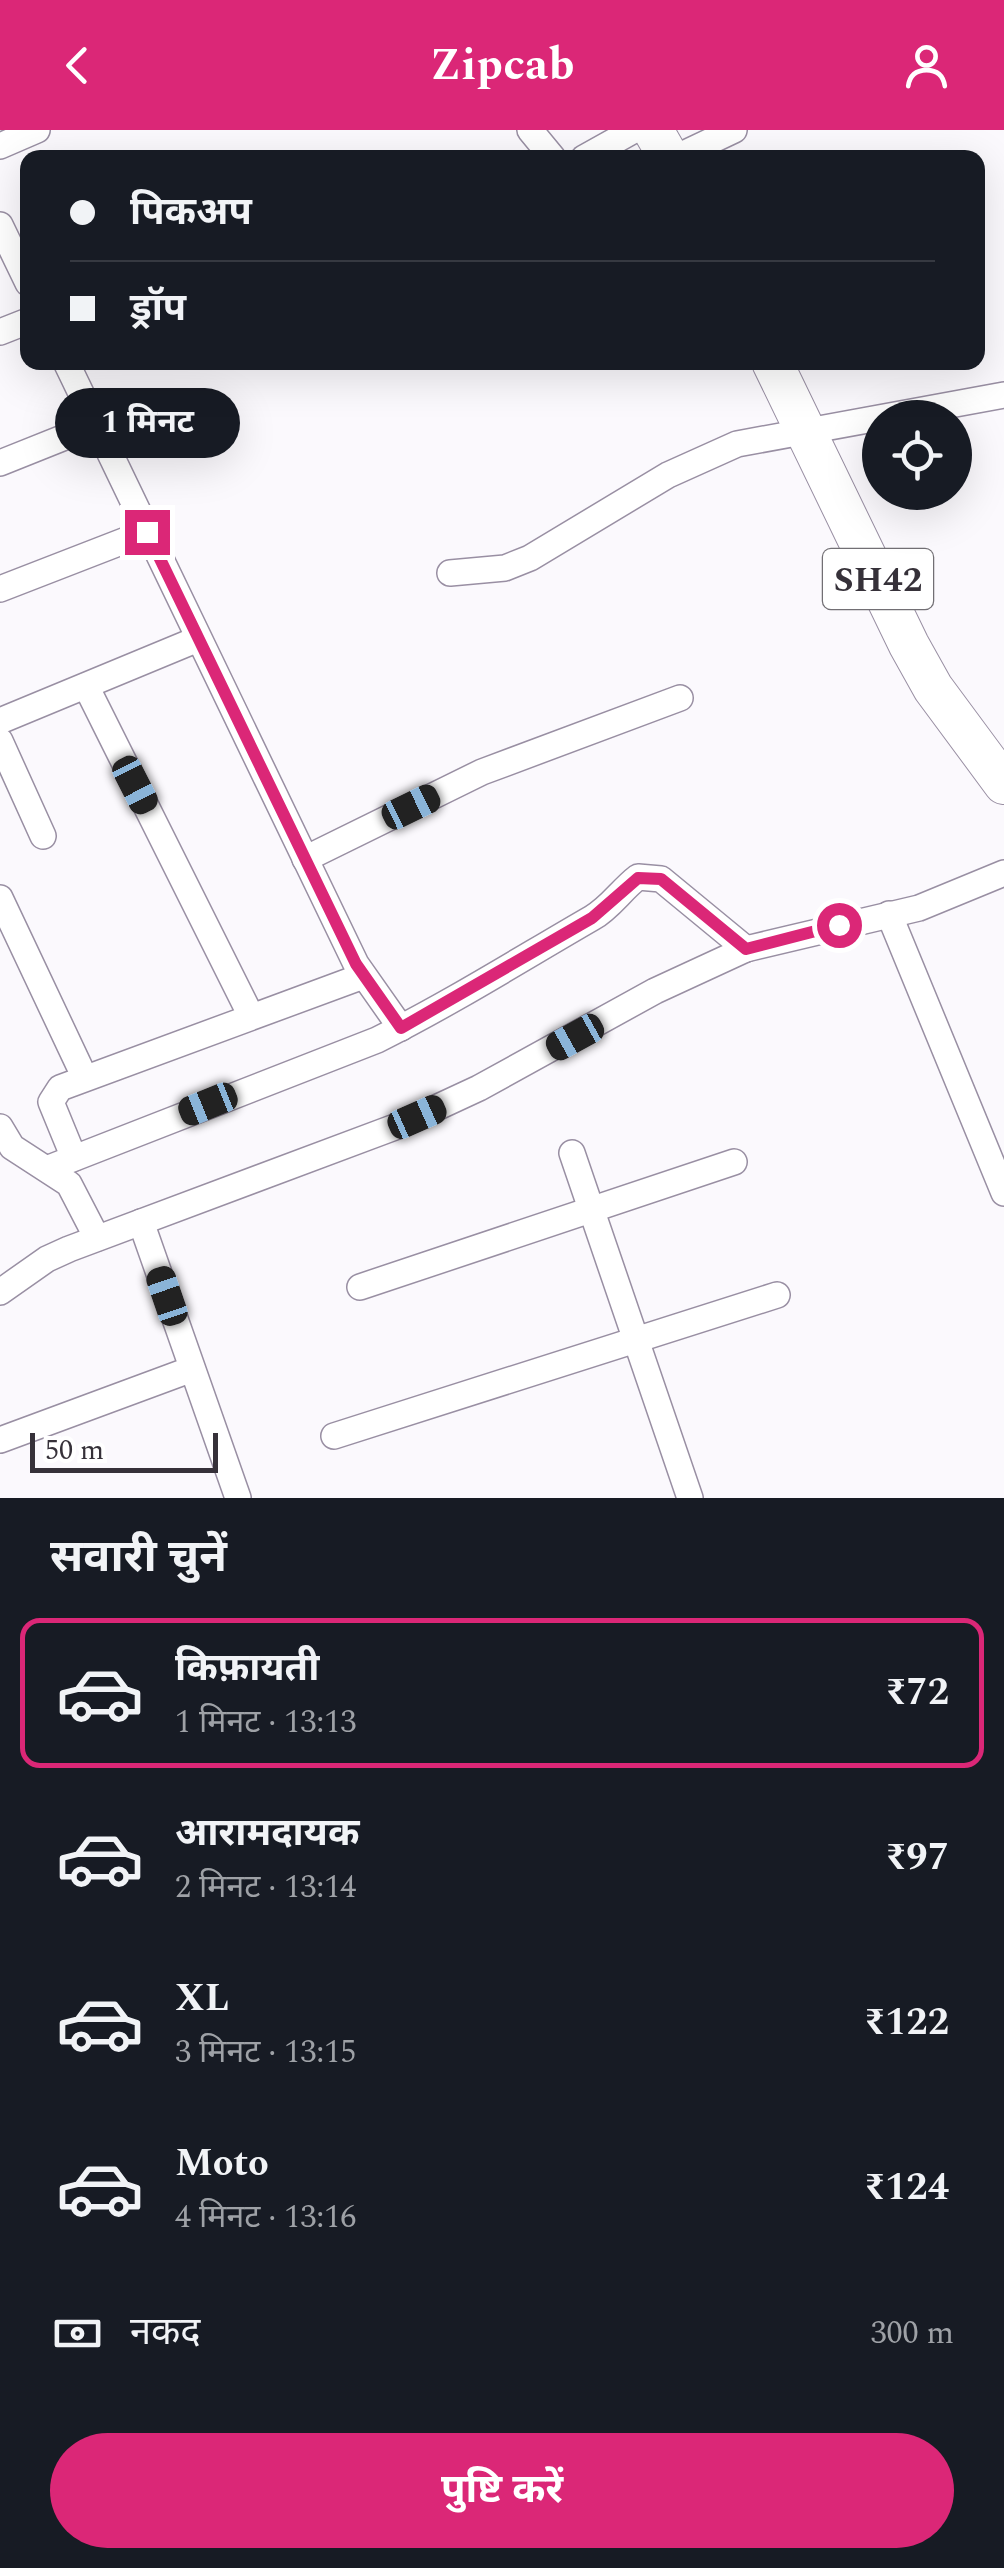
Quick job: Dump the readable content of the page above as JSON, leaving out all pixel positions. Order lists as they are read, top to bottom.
{
  "streets": {
    "main road": ["SH42"]
  },
  "scale_bar": "50 m",
  "page": {
    "header": "Zipcab",
    "banner": ["पिकअप", "ड्रॉप"],
    "bubble": "1 मिनट",
    "scale": "50 m",
    "heading": "सवारी चुनें",
    "list": [
      {
        "name": "किफ़ायती",
        "note": "1 मिनट · 13:13",
        "value": "₹72"
      },
      {
        "name": "आरामदायक",
        "note": "2 मिनट · 13:14",
        "value": "₹97"
      },
      {
        "name": "XL",
        "note": "3 मिनट · 13:15",
        "value": "₹122"
      },
      {
        "name": "Moto",
        "note": "4 मिनट · 13:16",
        "value": "₹124"
      }
    ],
    "pay": ["नकद", "300 m"],
    "buttons": "पुष्टि करें"
  }
}
